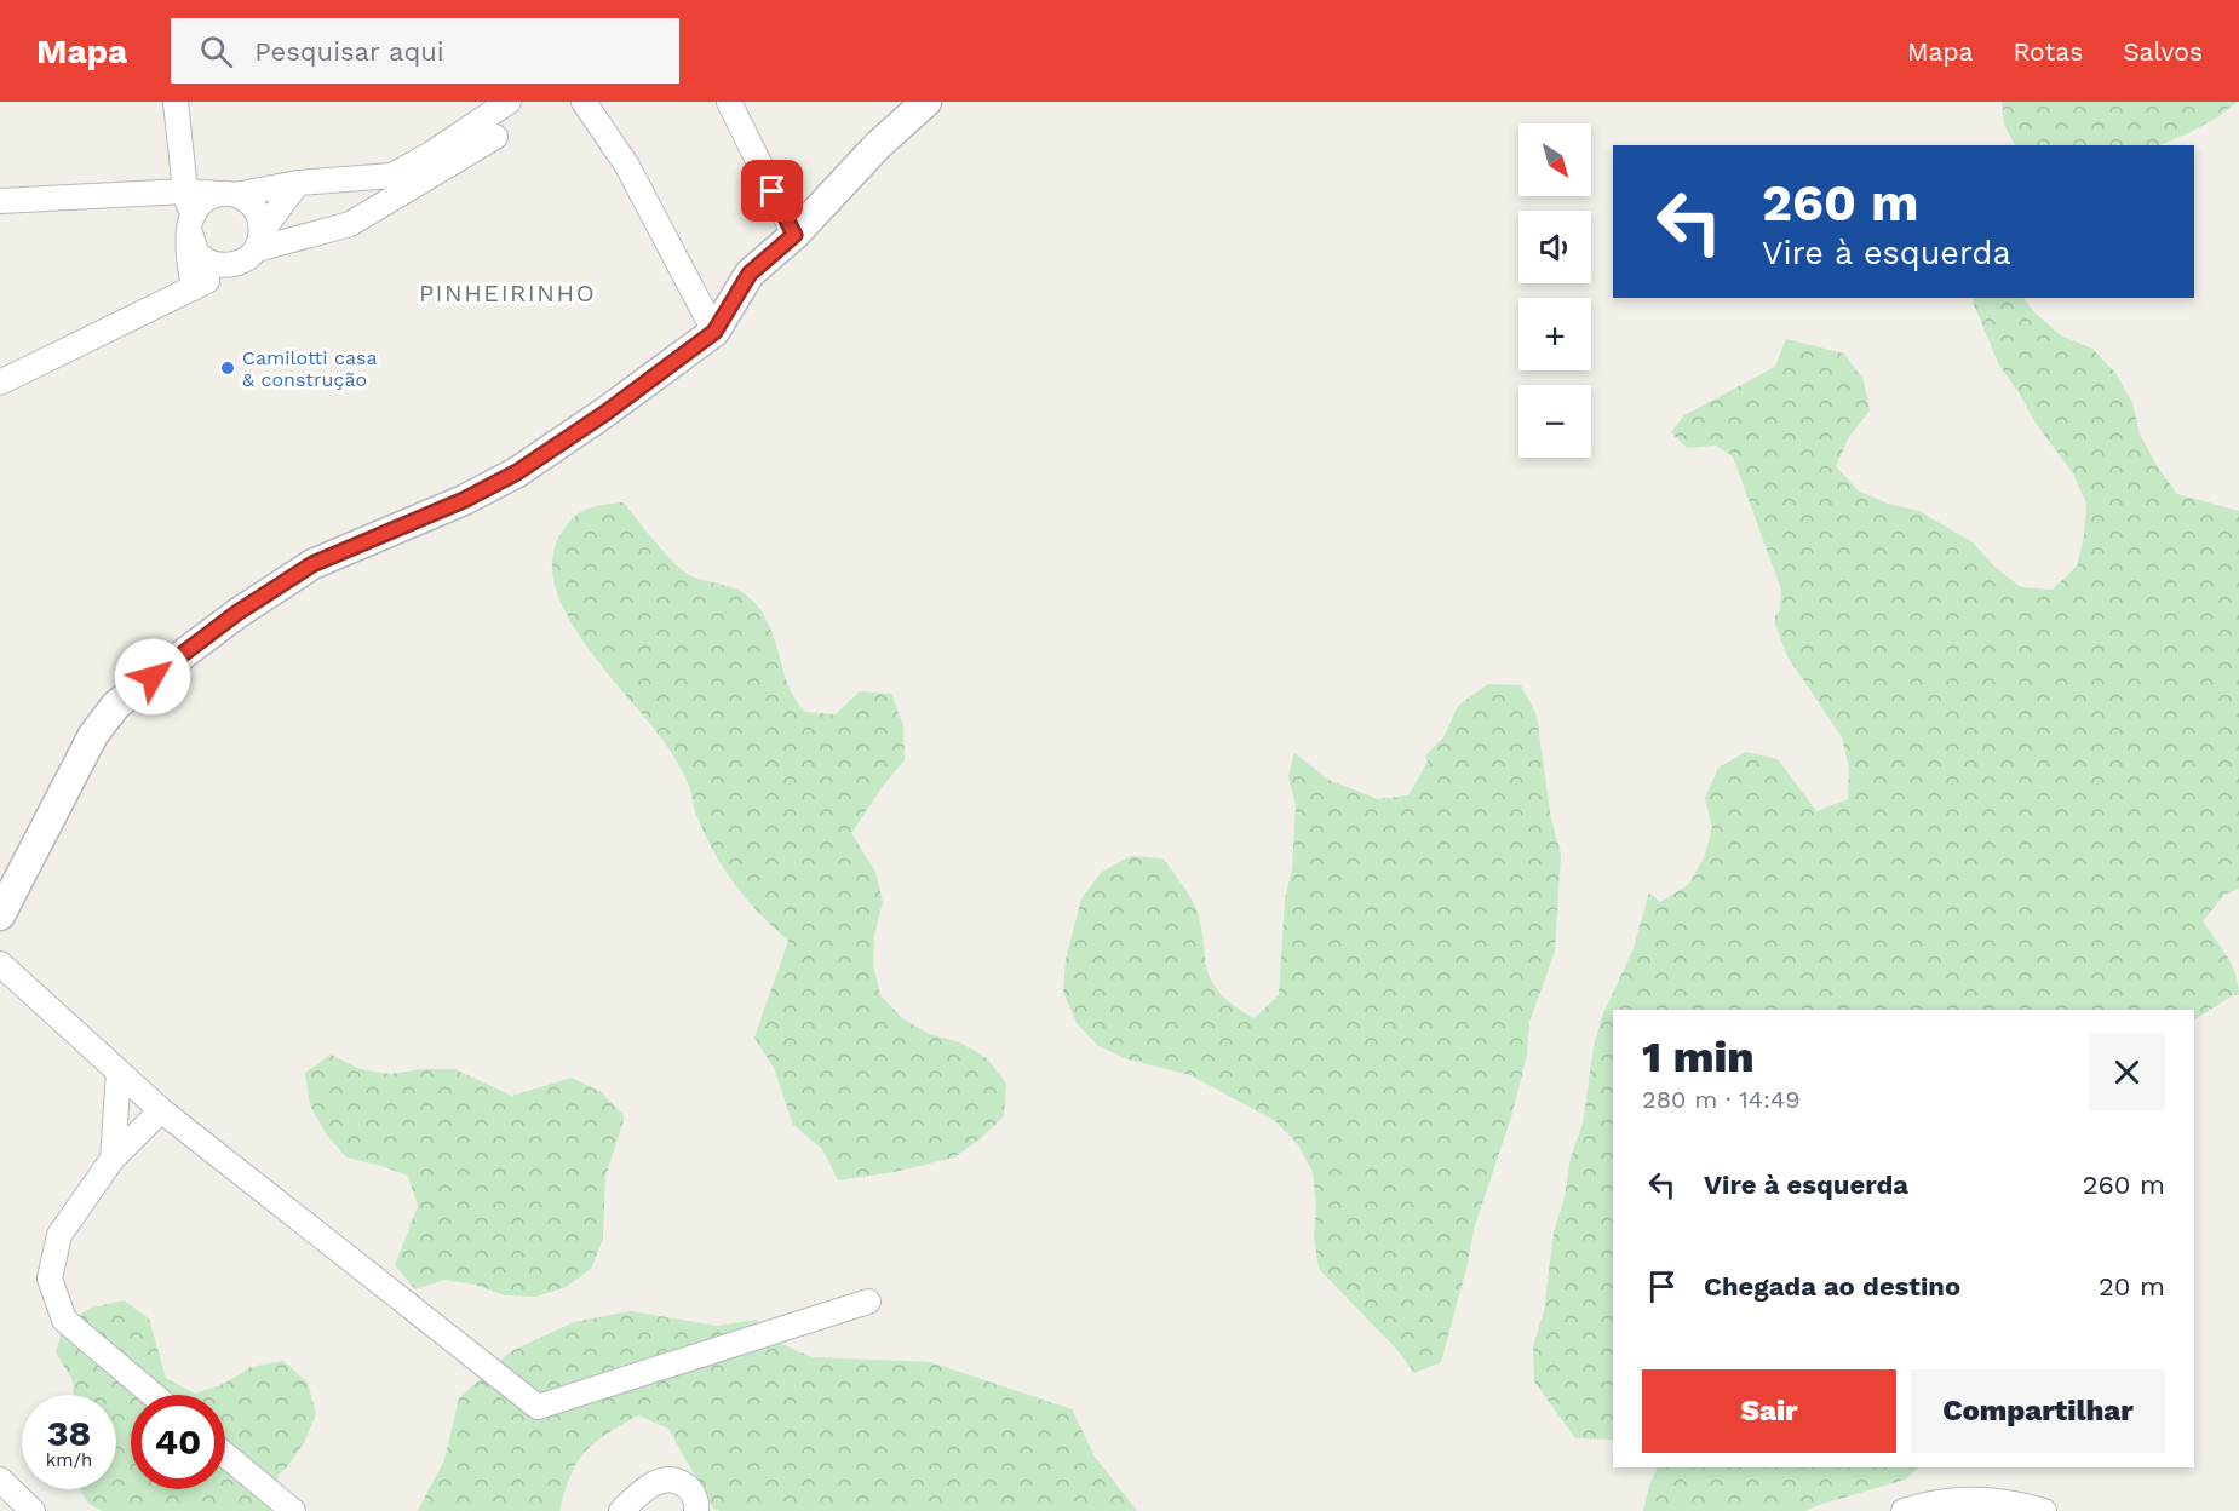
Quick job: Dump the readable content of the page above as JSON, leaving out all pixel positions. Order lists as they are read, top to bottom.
{
  "districts": ["PINHEIRINHO"],
  "places": ["Camilotti casa & construção"],
  "north": "bottom right",
  "page": {
    "header": "Mapa",
    "search": "Pesquisar aqui",
    "nav": ["Mapa", "Rotas", "Salvos"],
    "map_buttons": ["+", "−"],
    "turn": ["260 m", "Vire à esquerda"],
    "heading": ["1 min", "280 m · 14:49"],
    "list": [
      {
        "name": "Vire à esquerda",
        "value": "260 m"
      },
      {
        "name": "Chegada ao destino",
        "value": "20 m"
      }
    ],
    "buttons": ["Sair", "Compartilhar"],
    "speed": "38 km/h",
    "limit": "40"
  }
}
